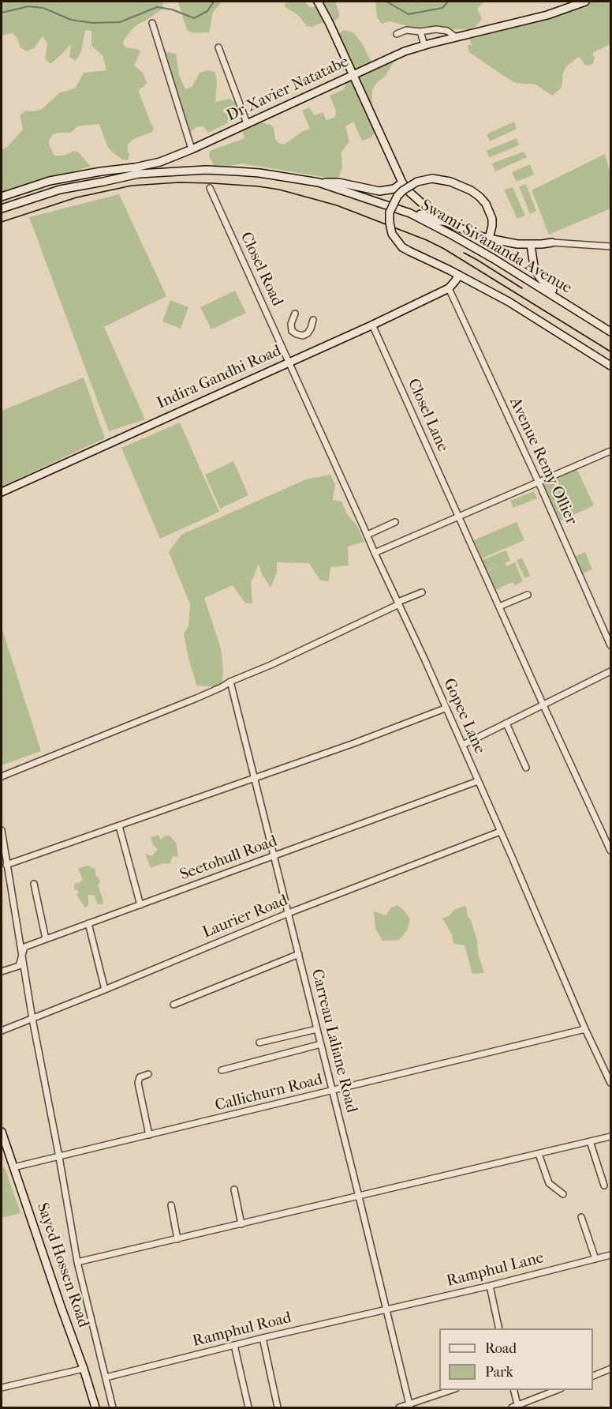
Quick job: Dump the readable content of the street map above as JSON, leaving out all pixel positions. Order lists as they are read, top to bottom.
{
  "streets": {
    "main road": [
      "Dr Xavier Natatabe",
      "Swami Sivananda Avenue",
      "Indira Gandhi Road",
      "Sayed Hossen Road"
    ],
    "street": [
      "Closel Road",
      "Closel Lane",
      "Avenue Remy Ollier",
      "Gopee Lane",
      "Seetohull Road",
      "Laurier Road",
      "Carreau Laliane Road",
      "Callichurn Road",
      "Ramphul Lane",
      "Ramphul Road"
    ]
  },
  "crossings": [
    ["Closel Road", "Indira Gandhi Road"],
    ["Closel Road", "Gopee Lane"],
    ["Indira Gandhi Road", "Closel Lane"],
    ["Indira Gandhi Road", "Avenue Remy Ollier"],
    ["Indira Gandhi Road", "Gopee Lane"],
    ["Gopee Lane", "Seetohull Road"],
    ["Gopee Lane", "Laurier Road"],
    ["Gopee Lane", "Callichurn Road"],
    ["Seetohull Road", "Carreau Laliane Road"],
    ["Laurier Road", "Carreau Laliane Road"],
    ["Carreau Laliane Road", "Callichurn Road"],
    ["Carreau Laliane Road", "Ramphul Lane"],
    ["Carreau Laliane Road", "Ramphul Road"],
    ["Callichurn Road", "Sayed Hossen Road"],
    ["Ramphul Lane", "Ramphul Road"]
  ],
  "legend": ["Road", "Park"]
}
